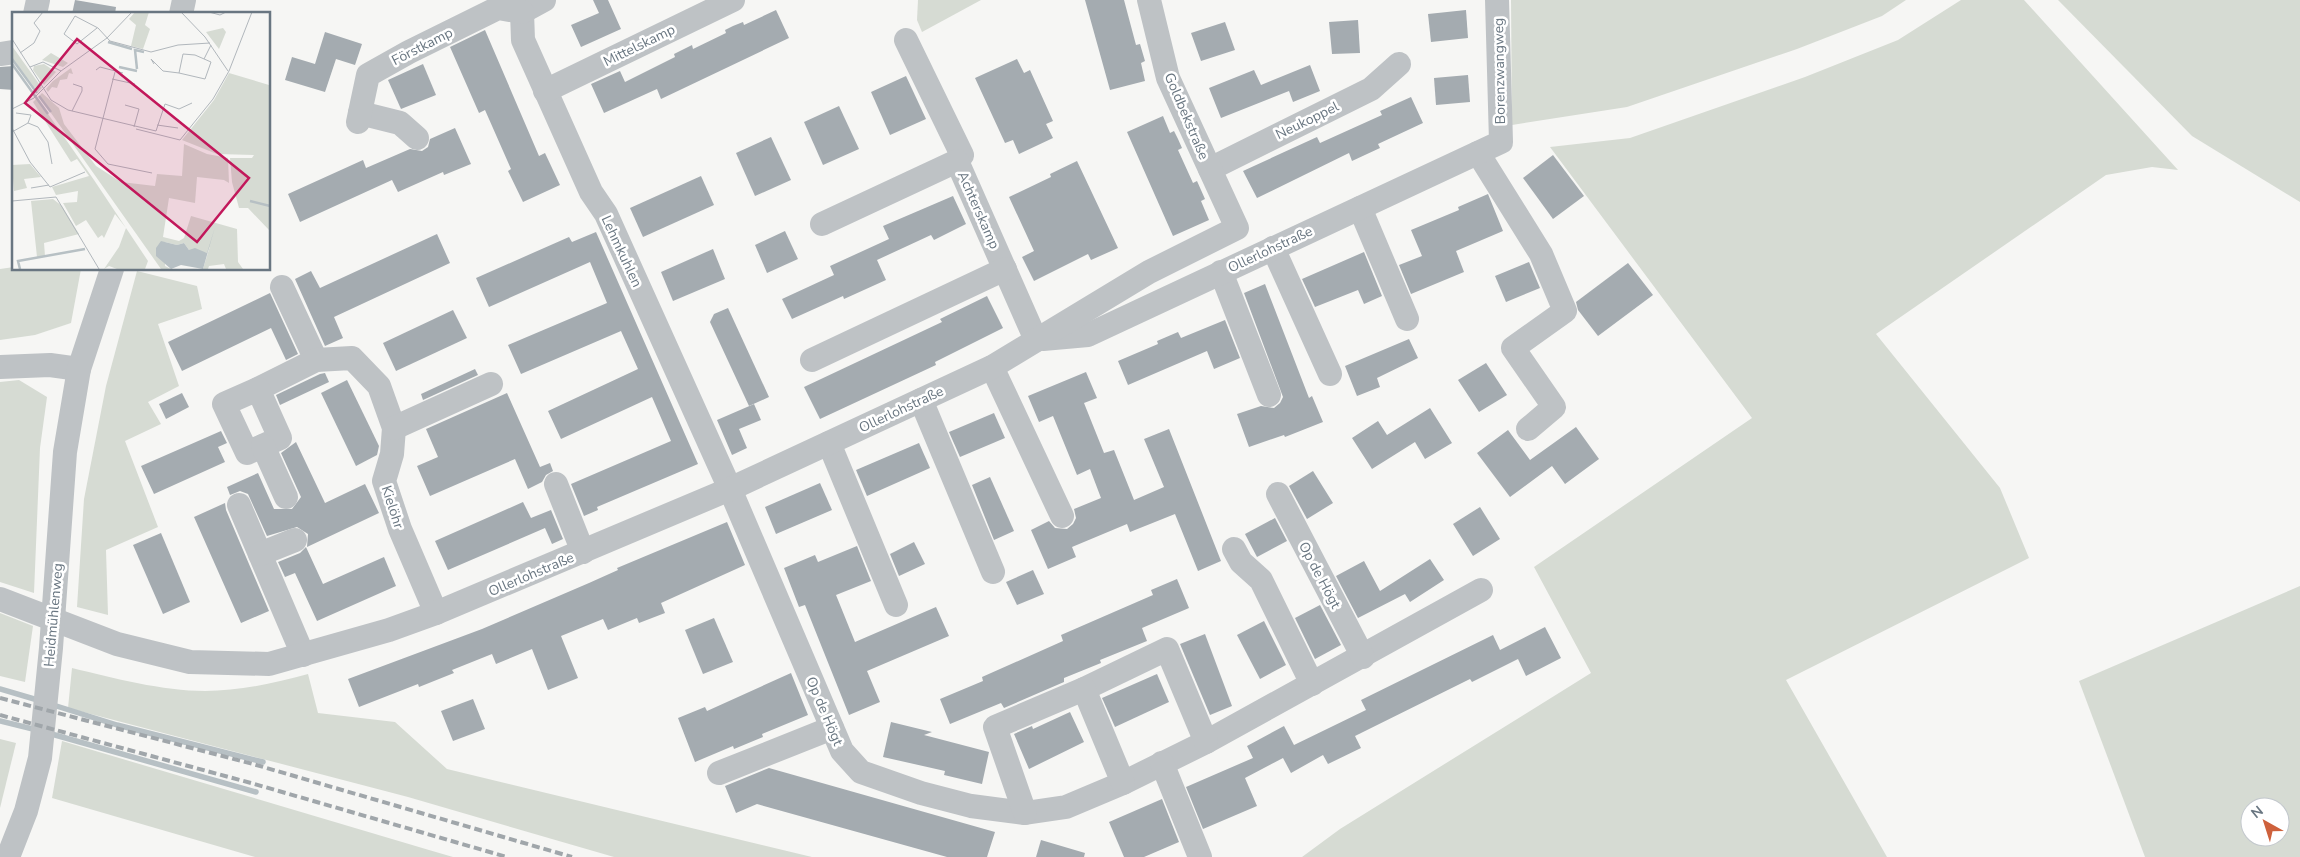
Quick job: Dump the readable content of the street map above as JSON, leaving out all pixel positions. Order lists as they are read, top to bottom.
{
  "streets": {
    "street": [
      "Mittelskamp",
      "Förstkamp",
      "Borenzwangweg",
      "Goldbekstraße",
      "Neukoppel",
      "Achterskamp",
      "Ollerlohstraße",
      "Lehmkuhlen",
      "Kielöhr",
      "Op de Högt",
      "Heidmühlenweg"
    ]
  },
  "crossings": [
    ["Mittelskamp", "Lehmkuhlen"],
    ["Förstkamp", "Lehmkuhlen"],
    ["Borenzwangweg", "Ollerlohstraße"],
    ["Goldbekstraße", "Neukoppel"],
    ["Goldbekstraße", "Ollerlohstraße"],
    ["Achterskamp", "Ollerlohstraße"],
    ["Ollerlohstraße", "Lehmkuhlen"],
    ["Ollerlohstraße", "Kielöhr"],
    ["Ollerlohstraße", "Op de Högt"],
    ["Lehmkuhlen", "Op de Högt"]
  ],
  "north": "top left"
}
